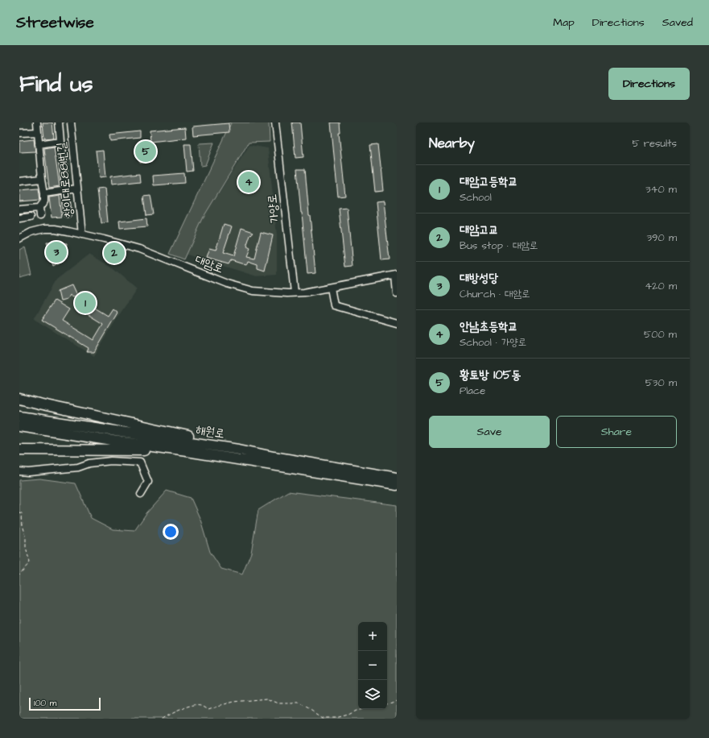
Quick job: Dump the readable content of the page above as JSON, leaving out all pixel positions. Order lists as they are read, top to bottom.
{
  "streets": {
    "highway": ["해원로"],
    "street": ["창이대로881번길", "가양로", "대암로"]
  },
  "crossings": [
    ["창이대로881번길", "대암로"],
    ["가양로", "대암로"]
  ],
  "scale_bar": "100 m",
  "page": {
    "header": "Streetwise",
    "nav": ["Map", "Directions", "Saved"],
    "buttons": [
      "Directions",
      ["Save", "Share"]
    ],
    "title": "Find us",
    "heading": ["Nearby", "5 results"],
    "pins": [
      "5",
      "4",
      "3",
      "2",
      "1"
    ],
    "list": [
      {
        "mark": "1",
        "name": "대암고등학교",
        "note": "School",
        "value": "340 m"
      },
      {
        "mark": "2",
        "name": "대암고교",
        "note": "Bus stop · 대암로",
        "value": "390 m"
      },
      {
        "mark": "3",
        "name": "대방성당",
        "note": "Church · 대암로",
        "value": "420 m"
      },
      {
        "mark": "4",
        "name": "안남초등학교",
        "note": "School · 가양로",
        "value": "500 m"
      },
      {
        "mark": "5",
        "name": "황토방 105동",
        "note": "Place",
        "value": "530 m"
      }
    ],
    "map_buttons": ["+", "−"],
    "scale": "100 m"
  }
}
